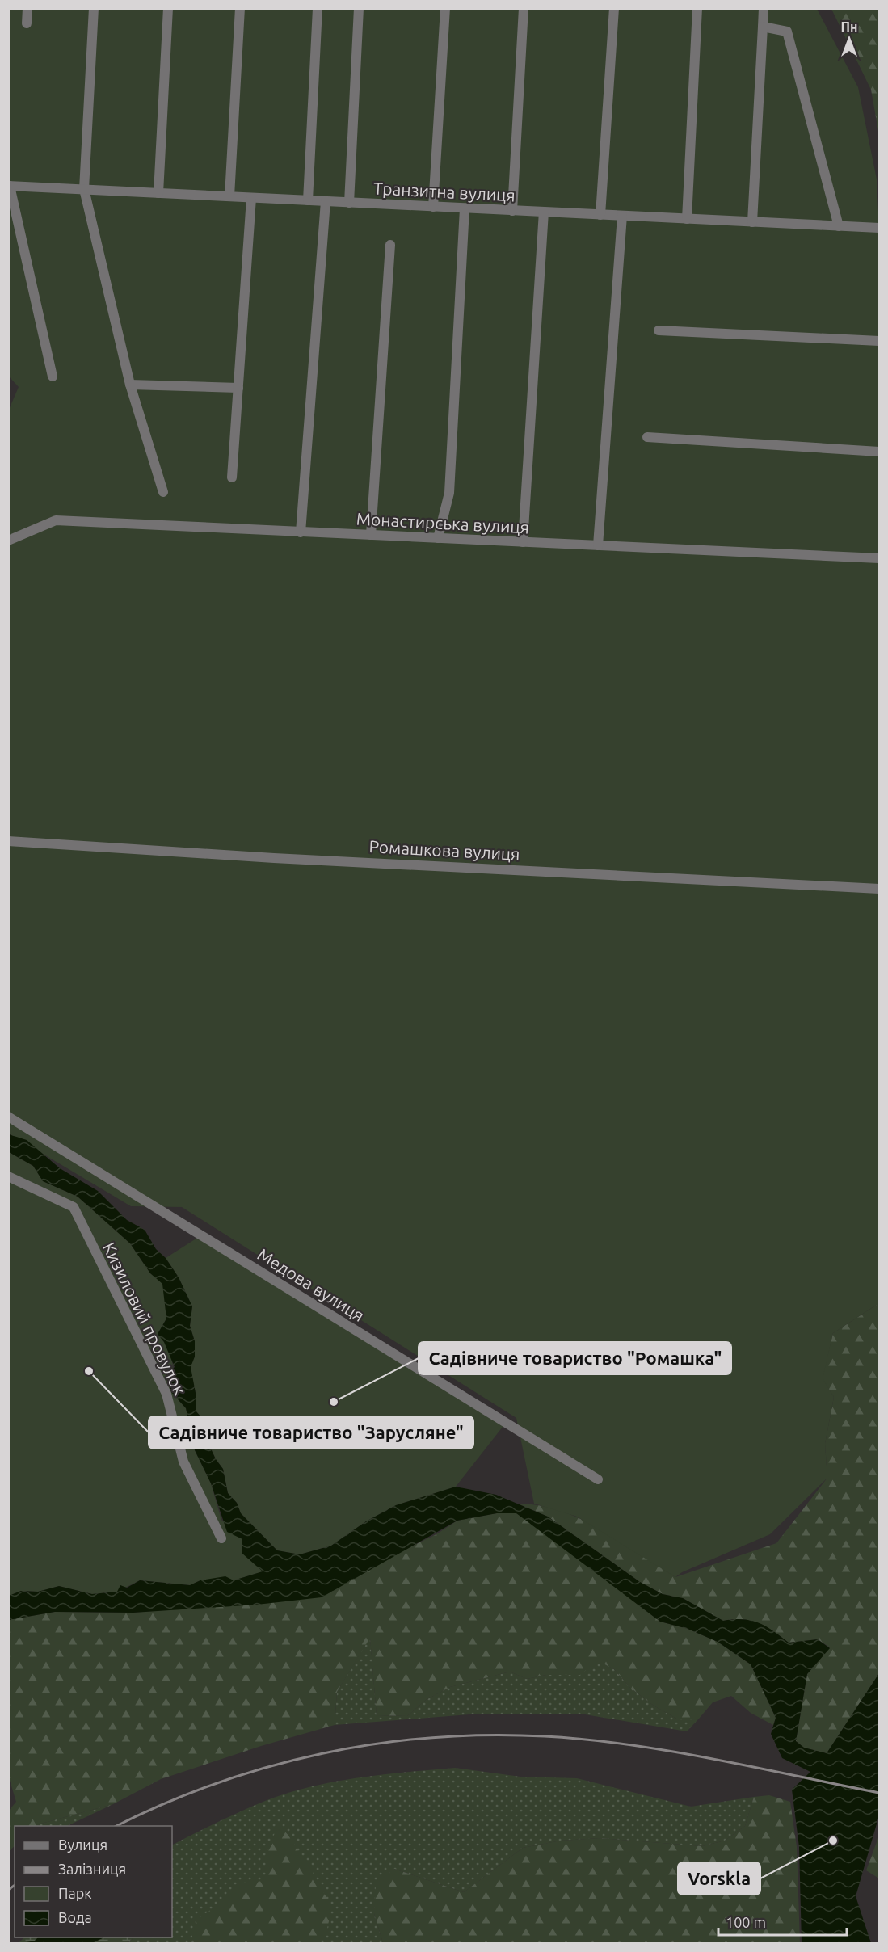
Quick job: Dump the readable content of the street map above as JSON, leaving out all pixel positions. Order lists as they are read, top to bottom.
{
  "streets": {
    "street": [
      "Транзитна вулиця",
      "Монастирська вулиця",
      "Ромашкова вулиця",
      "Медова вулиця",
      "Кизиловий провулок"
    ]
  },
  "places": ["Садівниче товариство \"Зарусляне\"", "Садівниче товариство \"Ромашка\"", "Vorskla"],
  "legend": [
    "Вулиця",
    "Залізниця",
    "Парк",
    "Вода"
  ],
  "scale_bar": "100 m",
  "north": "top"
}
